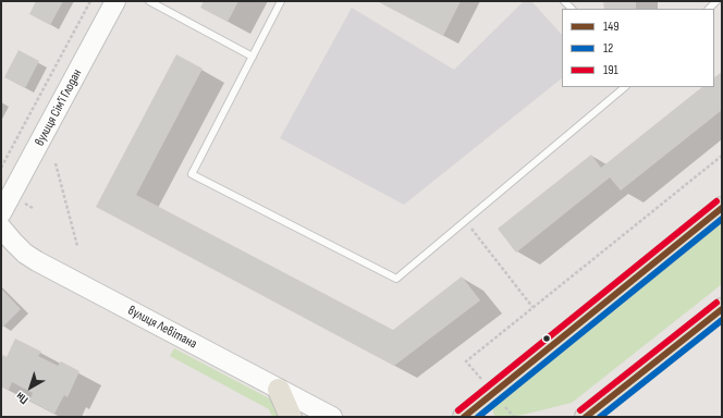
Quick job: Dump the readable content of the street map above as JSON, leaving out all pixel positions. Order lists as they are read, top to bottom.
{
  "streets": {
    "main road": ["вулиця Сім'ї Глодан", "вулиця Левітана"]
  },
  "lines": ["transit line 191", "transit line 149", "transit line 12"],
  "legend": ["149", "12", "191"],
  "north": "bottom left"
}
